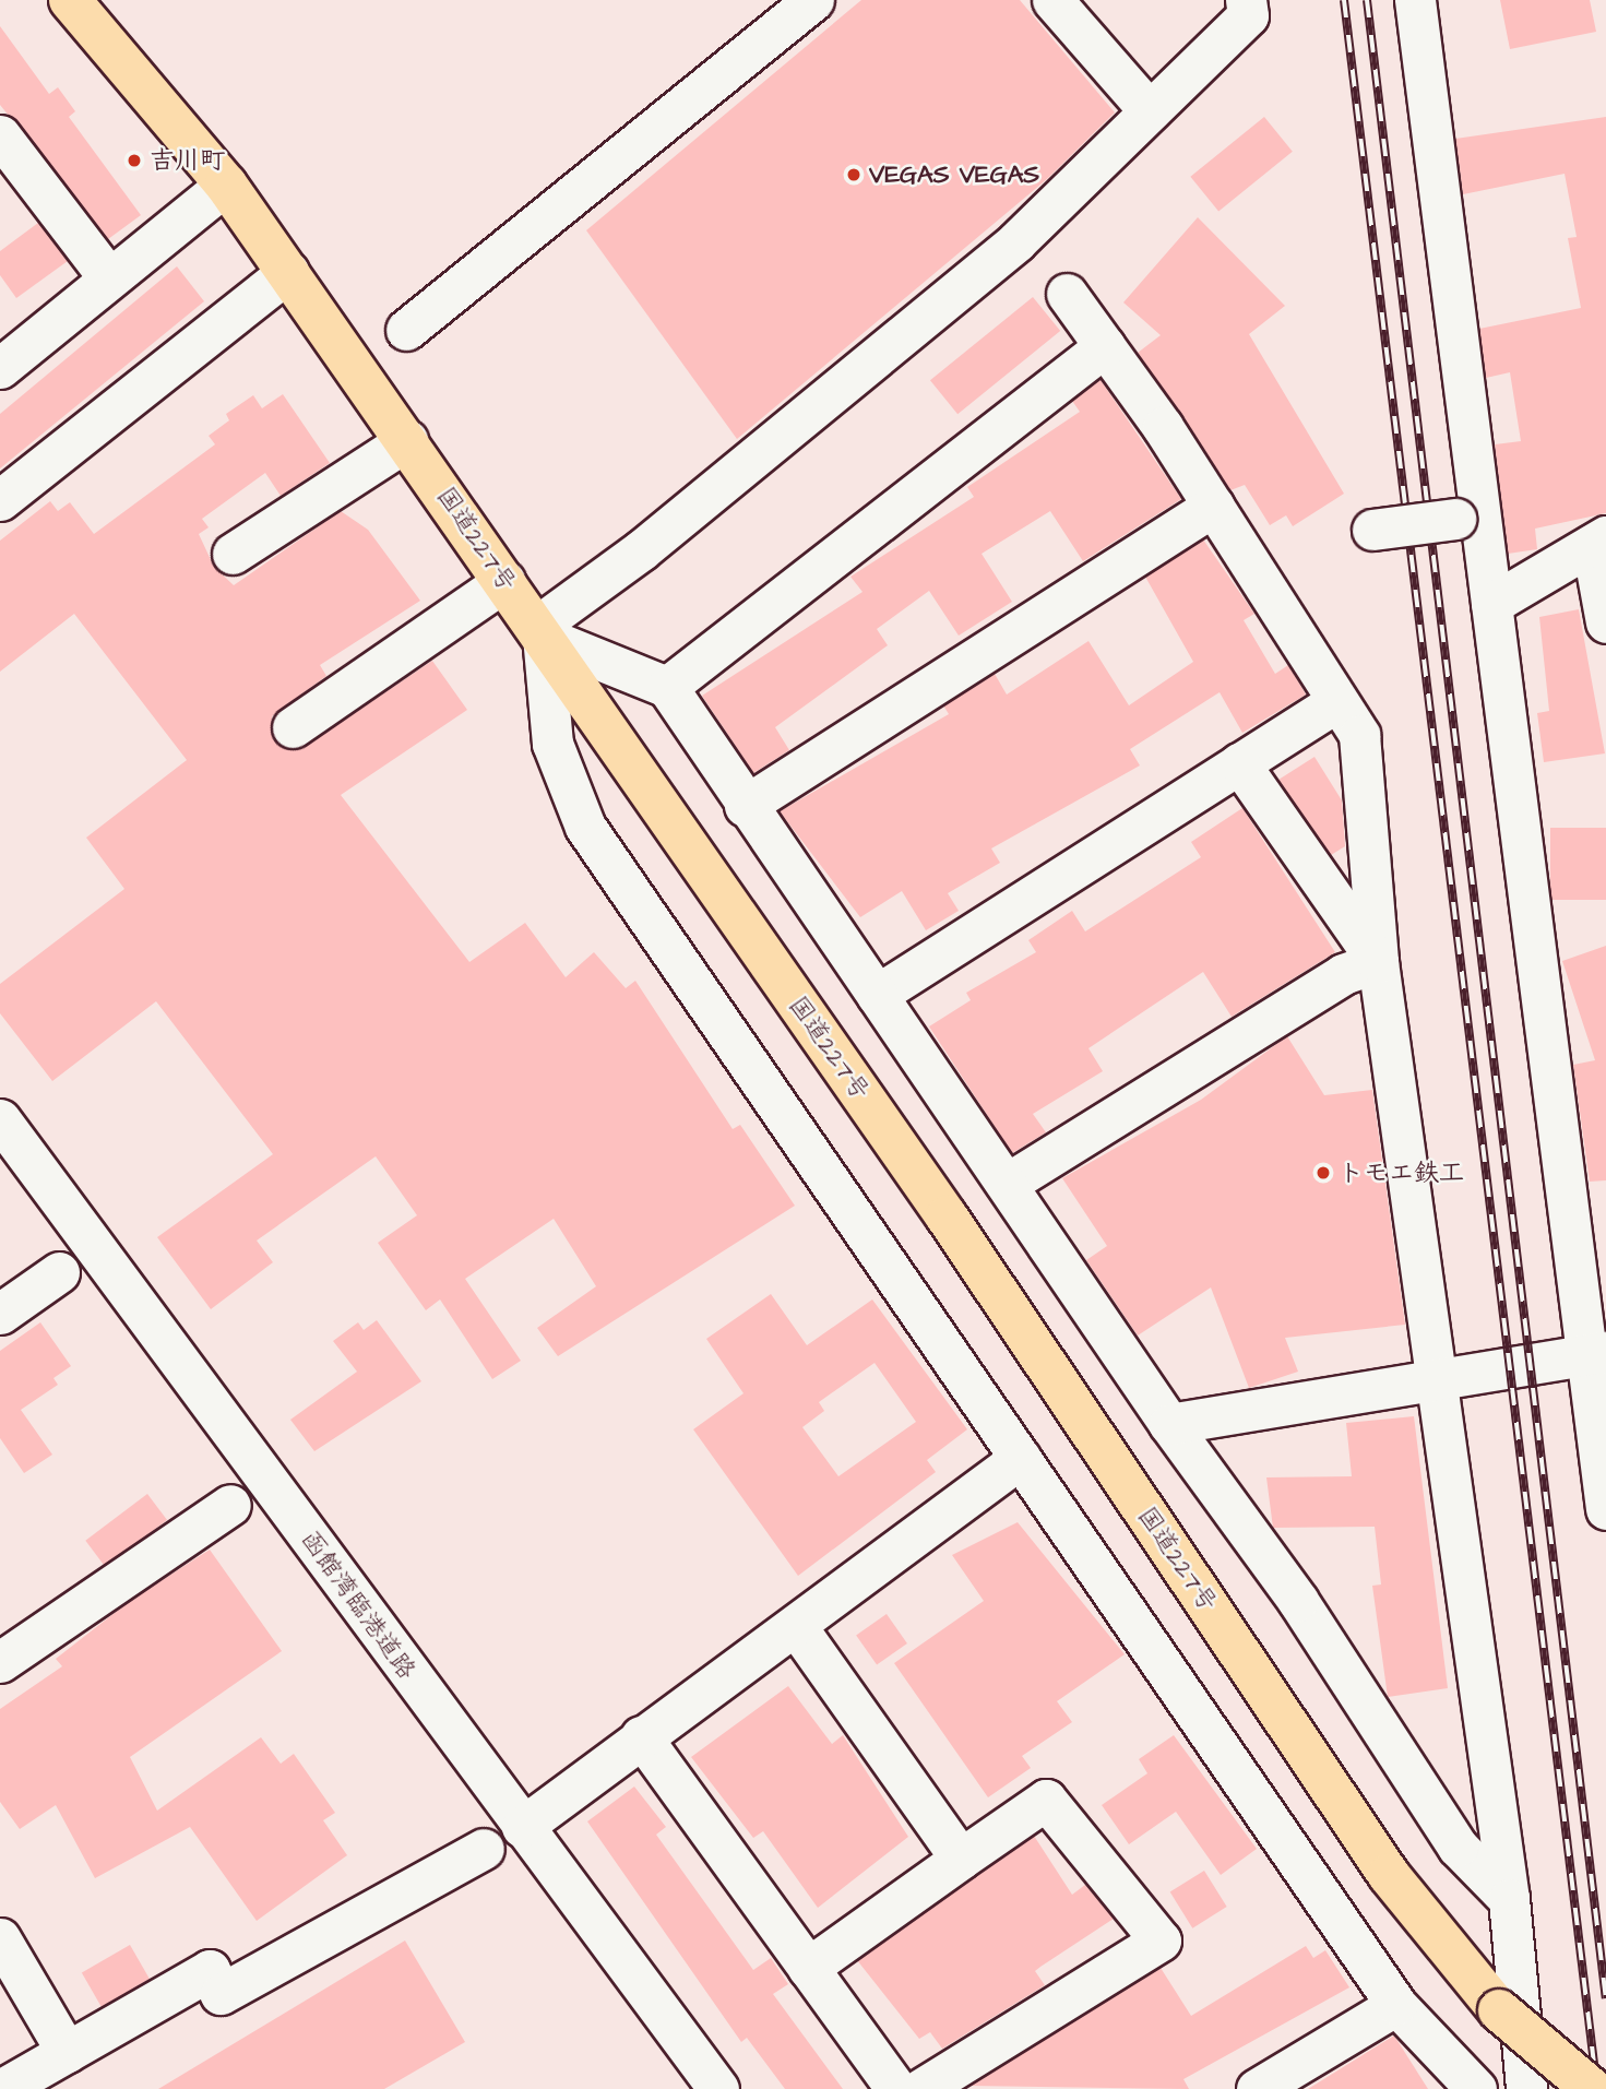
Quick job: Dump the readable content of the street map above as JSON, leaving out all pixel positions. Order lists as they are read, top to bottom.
{
  "streets": {
    "highway": ["国道227号"],
    "street": ["函館湾臨港道路"]
  },
  "places": ["吉川町", "VEGAS VEGAS", "トモエ鉄工"]
}
